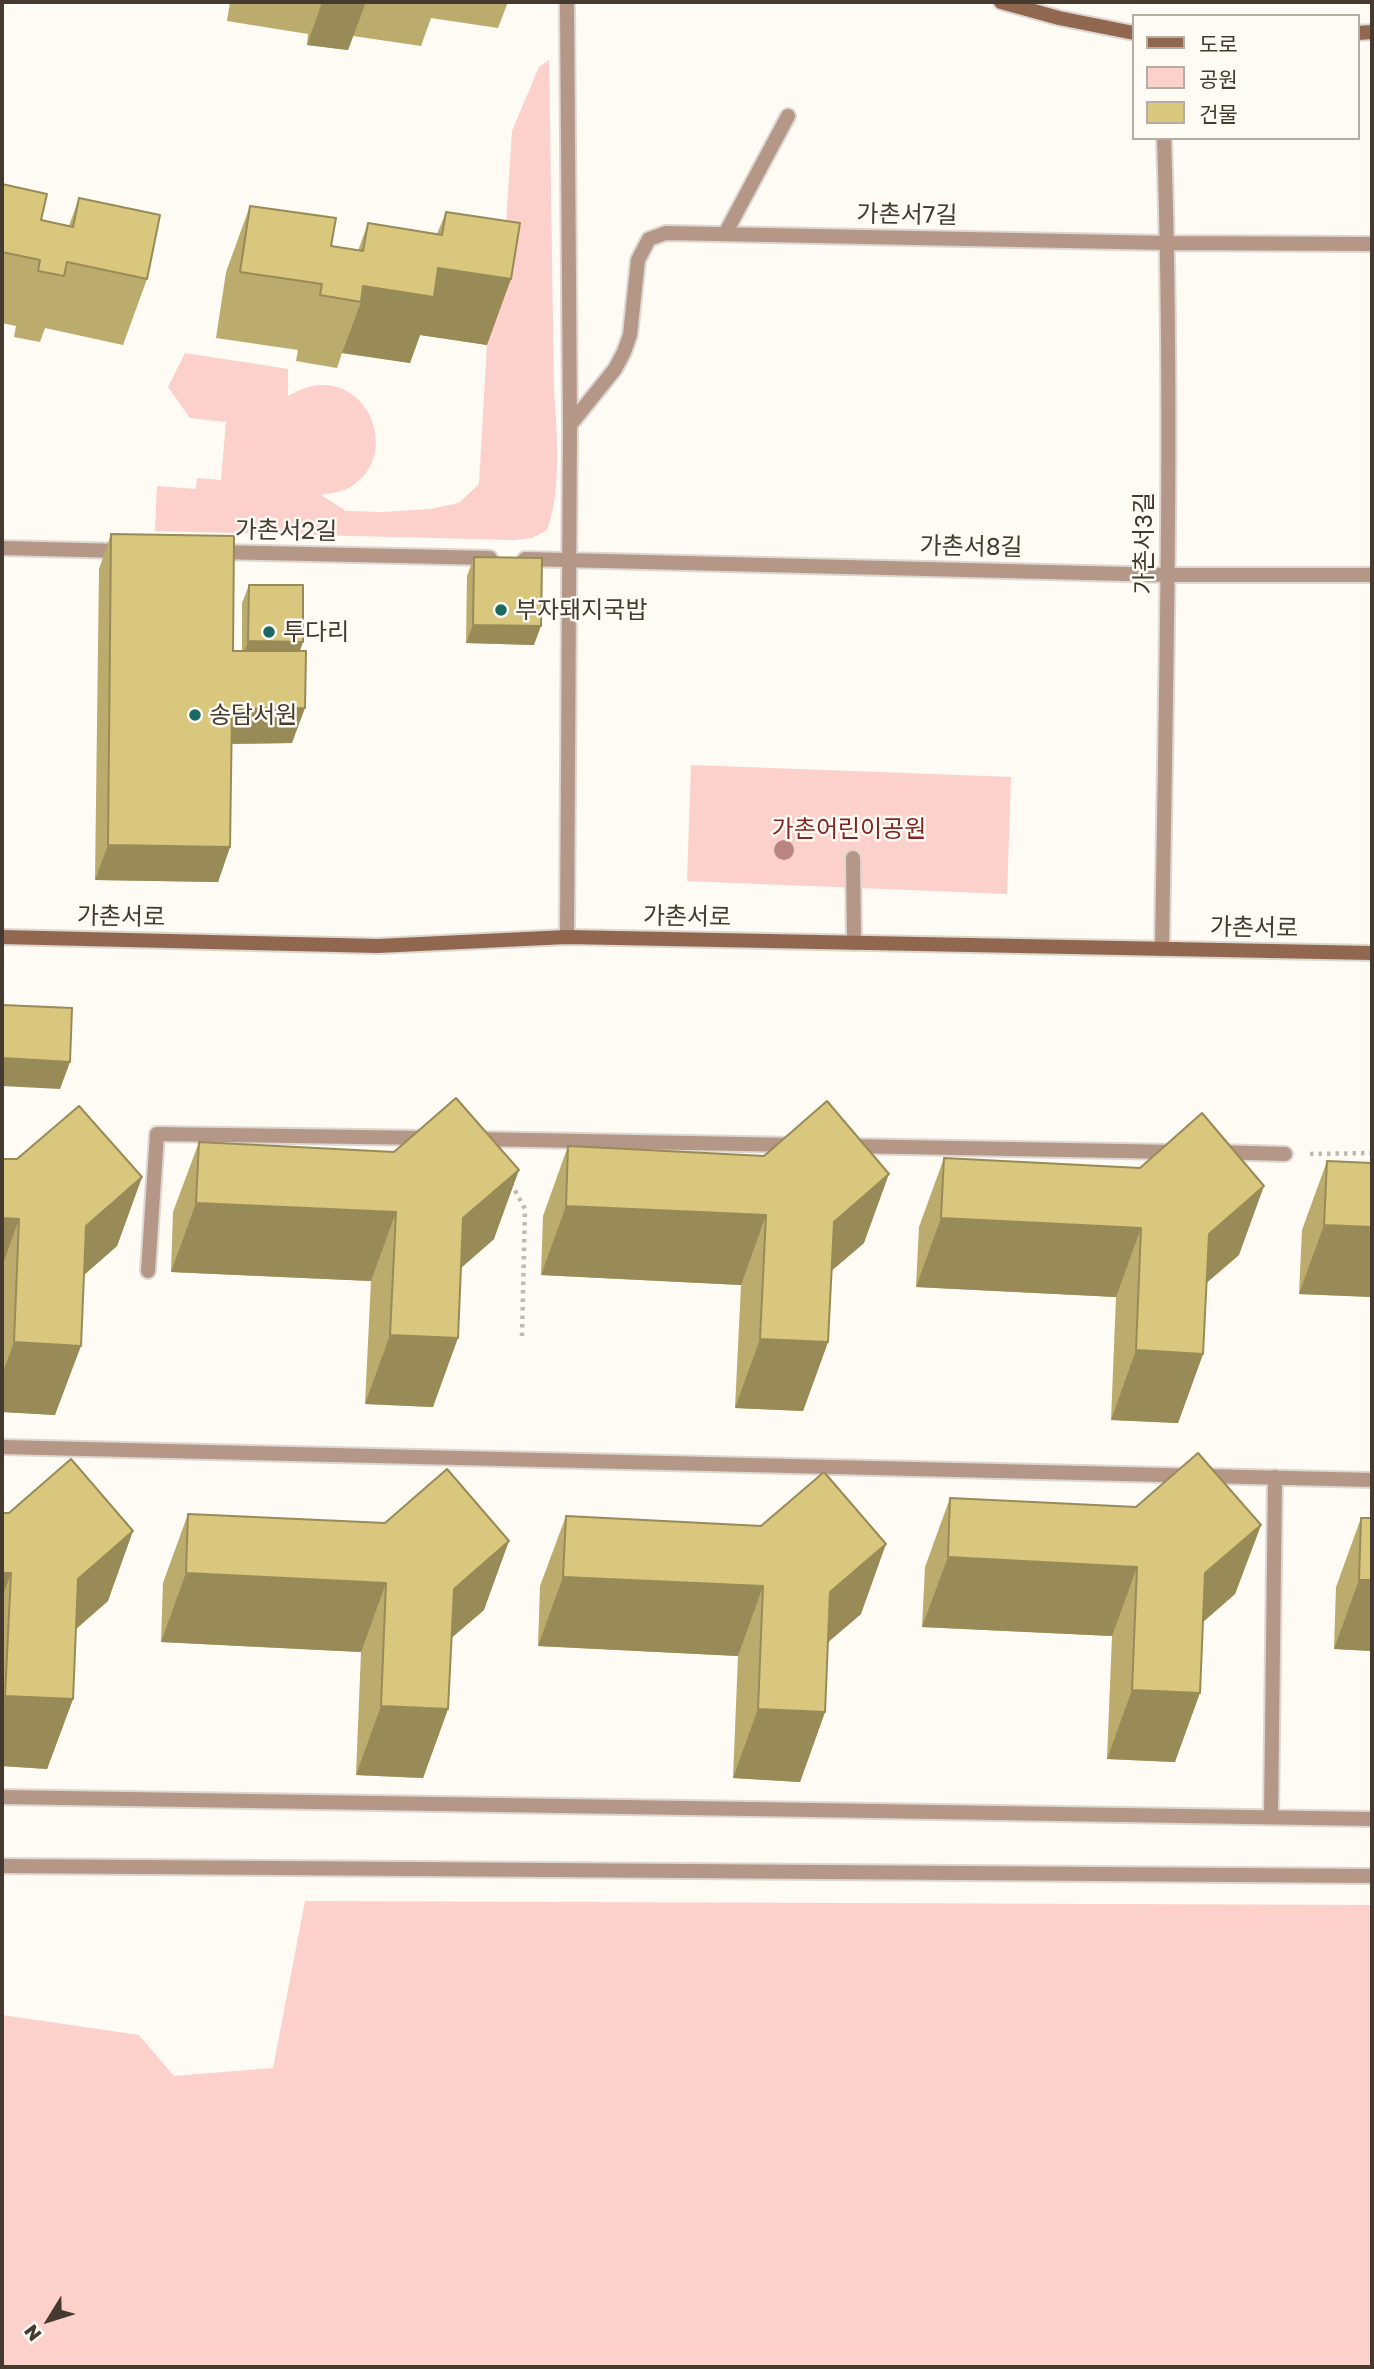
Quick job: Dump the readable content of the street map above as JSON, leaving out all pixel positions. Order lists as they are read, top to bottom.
{
  "streets": {
    "street": [
      "가촌서7길",
      "가촌서2길",
      "가촌서3길",
      "가촌서8길",
      "가촌서로"
    ]
  },
  "crossings": [
    ["가촌서7길", "가촌서3길"],
    ["가촌서2길", "가촌서8길"],
    ["가촌서3길", "가촌서8길"],
    ["가촌서3길", "가촌서로"]
  ],
  "parks": ["가촌어린이공원"],
  "places": ["부자돼지국밥", "투다리", "송담서원"],
  "legend": ["도로", "공원", "건물"],
  "north": "bottom left"
}
